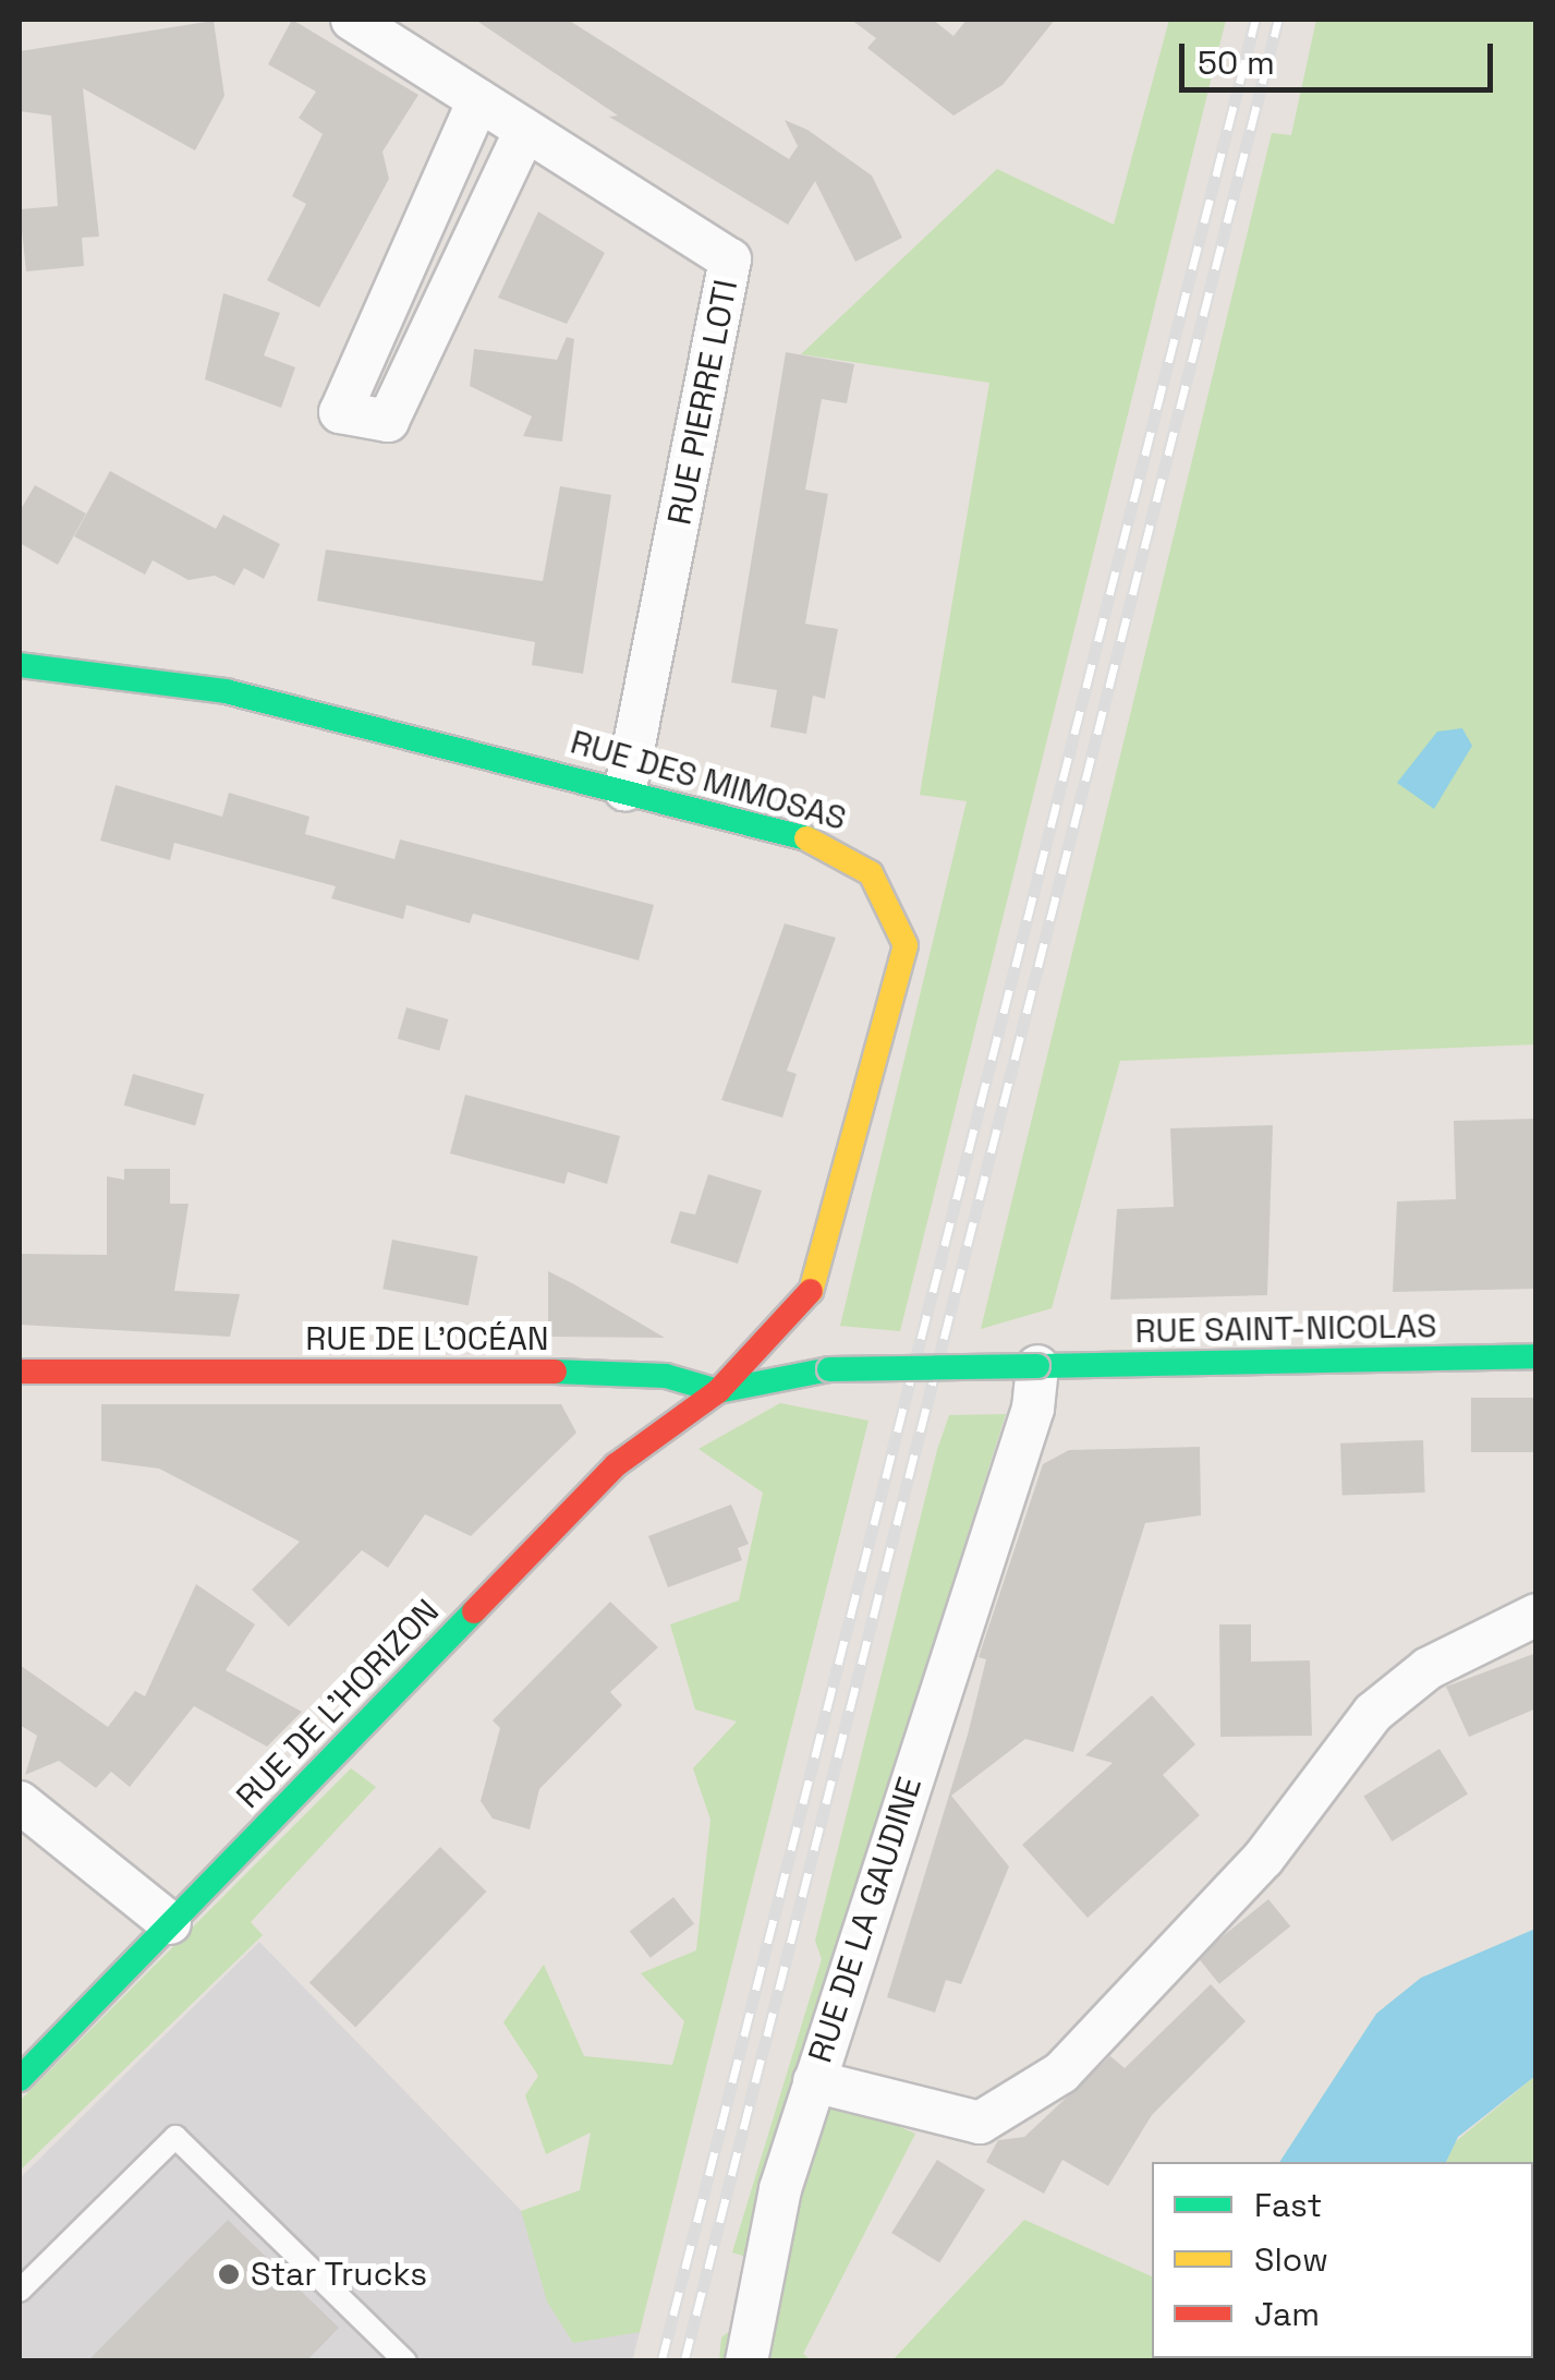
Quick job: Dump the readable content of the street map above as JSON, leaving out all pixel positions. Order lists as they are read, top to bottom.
{
  "streets": {
    "main road": [
      "RUE DES MIMOSAS",
      "RUE SAINT-NICOLAS",
      "RUE DE L'OCÉAN",
      "RUE DE L'HORIZON"
    ],
    "street": ["RUE PIERRE LOTI", "RUE DE LA GAUDINE"]
  },
  "crossings": [
    ["RUE PIERRE LOTI", "RUE DES MIMOSAS"],
    ["RUE DES MIMOSAS", "RUE DE L'OCÉAN"],
    ["RUE DES MIMOSAS", "RUE DE L'HORIZON"],
    ["RUE SAINT-NICOLAS", "RUE DE L'OCÉAN"],
    ["RUE SAINT-NICOLAS", "RUE DE LA GAUDINE"],
    ["RUE DE L'OCÉAN", "RUE DE L'HORIZON"]
  ],
  "places": ["Star Trucks"],
  "legend": ["Fast", "Slow", "Jam"],
  "scale_bar": "50 m"
}
